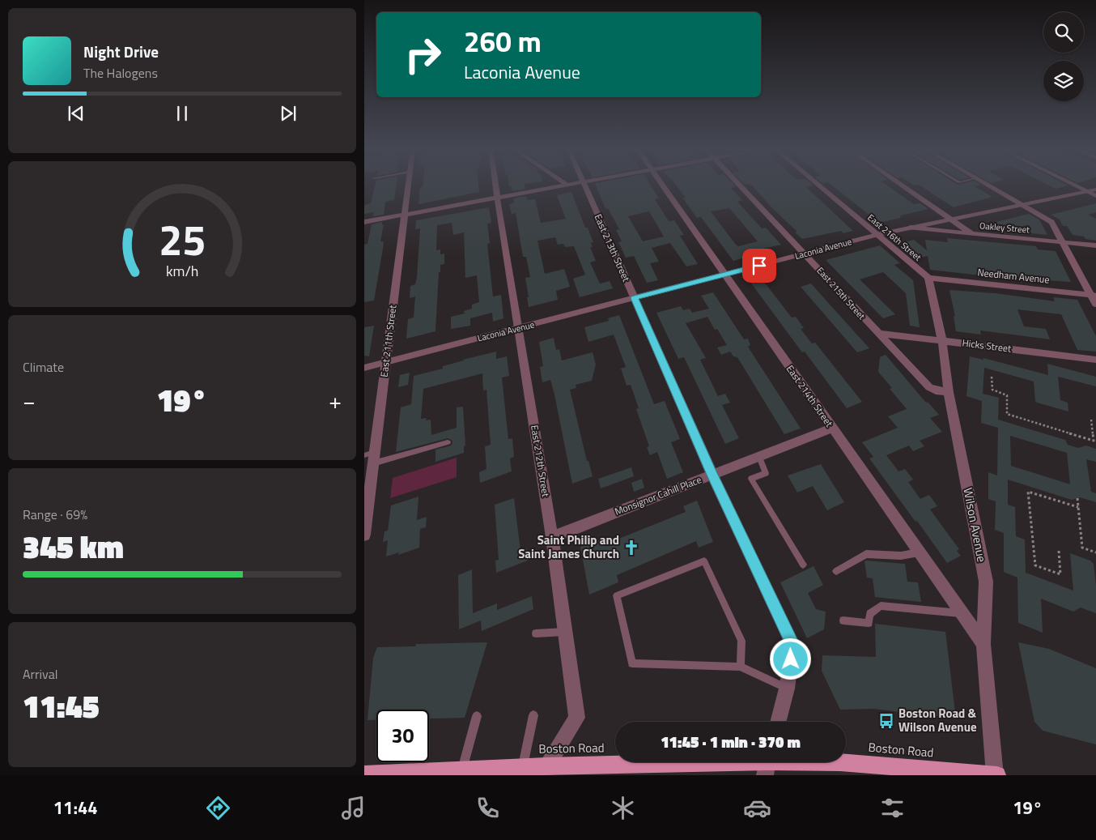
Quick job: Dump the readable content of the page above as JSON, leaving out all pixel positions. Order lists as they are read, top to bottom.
{
  "streets": {
    "main road": ["Boston Road"],
    "street": [
      "Oakley Street",
      "East 216th Street",
      "East 213th Street",
      "Laconia Avenue",
      "Needham Avenue",
      "East 215th Street",
      "East 211th Street",
      "Hicks Street",
      "East 214th Street",
      "East 212th Street",
      "Monsignor Cahill Place",
      "Wilson Avenue"
    ]
  },
  "crossings": [
    ["Oakley Street", "Laconia Avenue"],
    ["East 216th Street", "Laconia Avenue"],
    ["East 216th Street", "Needham Avenue"],
    ["East 216th Street", "Wilson Avenue"],
    ["East 213th Street", "Laconia Avenue"],
    ["East 213th Street", "Monsignor Cahill Place"],
    ["Laconia Avenue", "East 215th Street"],
    ["Laconia Avenue", "East 211th Street"],
    ["Laconia Avenue", "East 214th Street"],
    ["Laconia Avenue", "East 212th Street"],
    ["Needham Avenue", "Wilson Avenue"],
    ["East 215th Street", "Hicks Street"],
    ["East 215th Street", "Wilson Avenue"],
    ["Hicks Street", "Wilson Avenue"],
    ["East 214th Street", "Monsignor Cahill Place"],
    ["East 214th Street", "Wilson Avenue"],
    ["East 212th Street", "Monsignor Cahill Place"],
    ["East 212th Street", "Boston Road"],
    ["Wilson Avenue", "Boston Road"]
  ],
  "places": {
    "church": ["Saint Philip and Saint James Church"],
    "bus stop": ["Boston Road & Wilson Avenue"]
  },
  "page": {
    "turn": ["260 m", "Laconia Avenue"],
    "song": ["Night Drive", "The Halogens"],
    "tile": [
      "Climate",
      ["Range · 69%", "345 km"],
      ["Arrival", "11:45"]
    ],
    "heat": ["−", "19°", "+"],
    "limit": "30",
    "trip": "11:45 · 1 min · 370 m",
    "tabs": ["11:44", "19°"],
    "gauge": ["25", "km/h"]
  }
}
